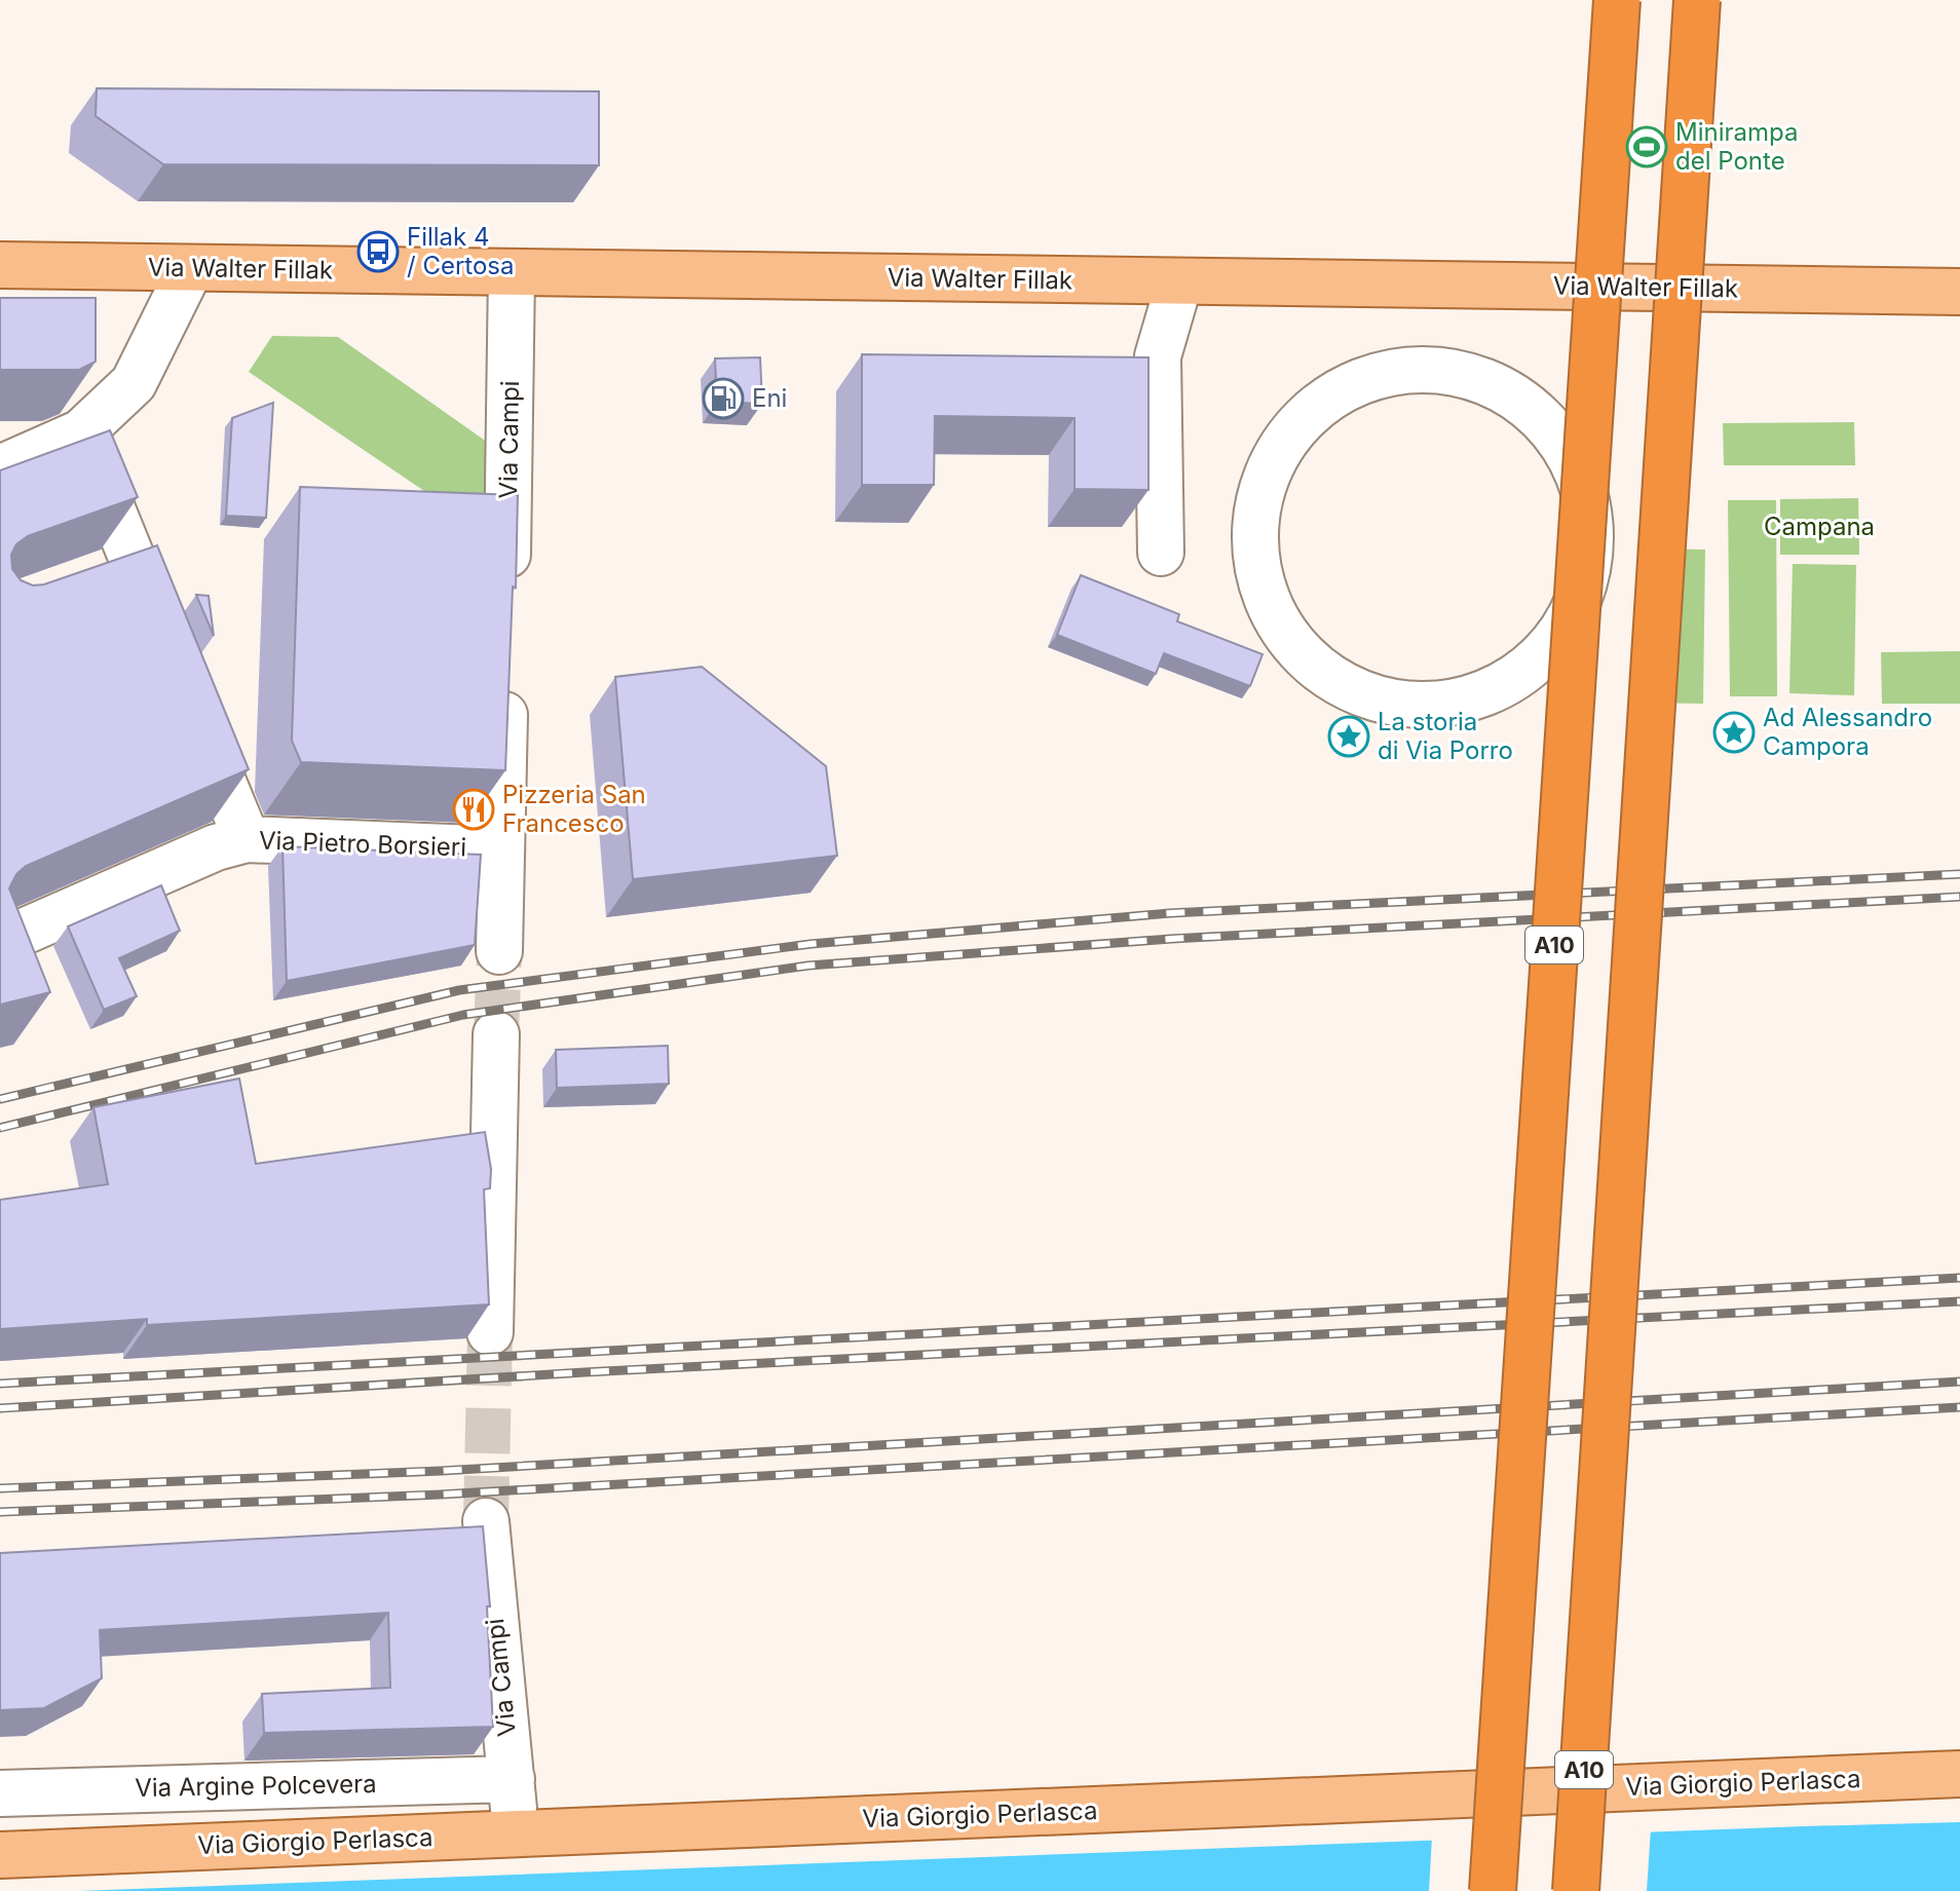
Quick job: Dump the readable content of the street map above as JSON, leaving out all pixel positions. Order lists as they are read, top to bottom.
{
  "streets": {
    "highway": ["A10"],
    "main road": ["Via Walter Fillak", "Via Giorgio Perlasca"],
    "street": ["Via Campi", "Via Pietro Borsieri", "Via Argine Polcevera"]
  },
  "crossings": [
    ["Via Walter Fillak", "Via Campi"],
    ["Via Campi", "Via Giorgio Perlasca"],
    ["Via Campi", "Via Argine Polcevera"]
  ],
  "parks": ["Campana"],
  "places": {
    "sports": ["Minirampa del Ponte"],
    "bus stop": ["Fillak 4 / Certosa"],
    "fuel station": ["Eni"],
    "place": ["Ad Alessandro Campora", "La storia di Via Porro"],
    "restaurant": ["Pizzeria San Francesco"]
  }
}
